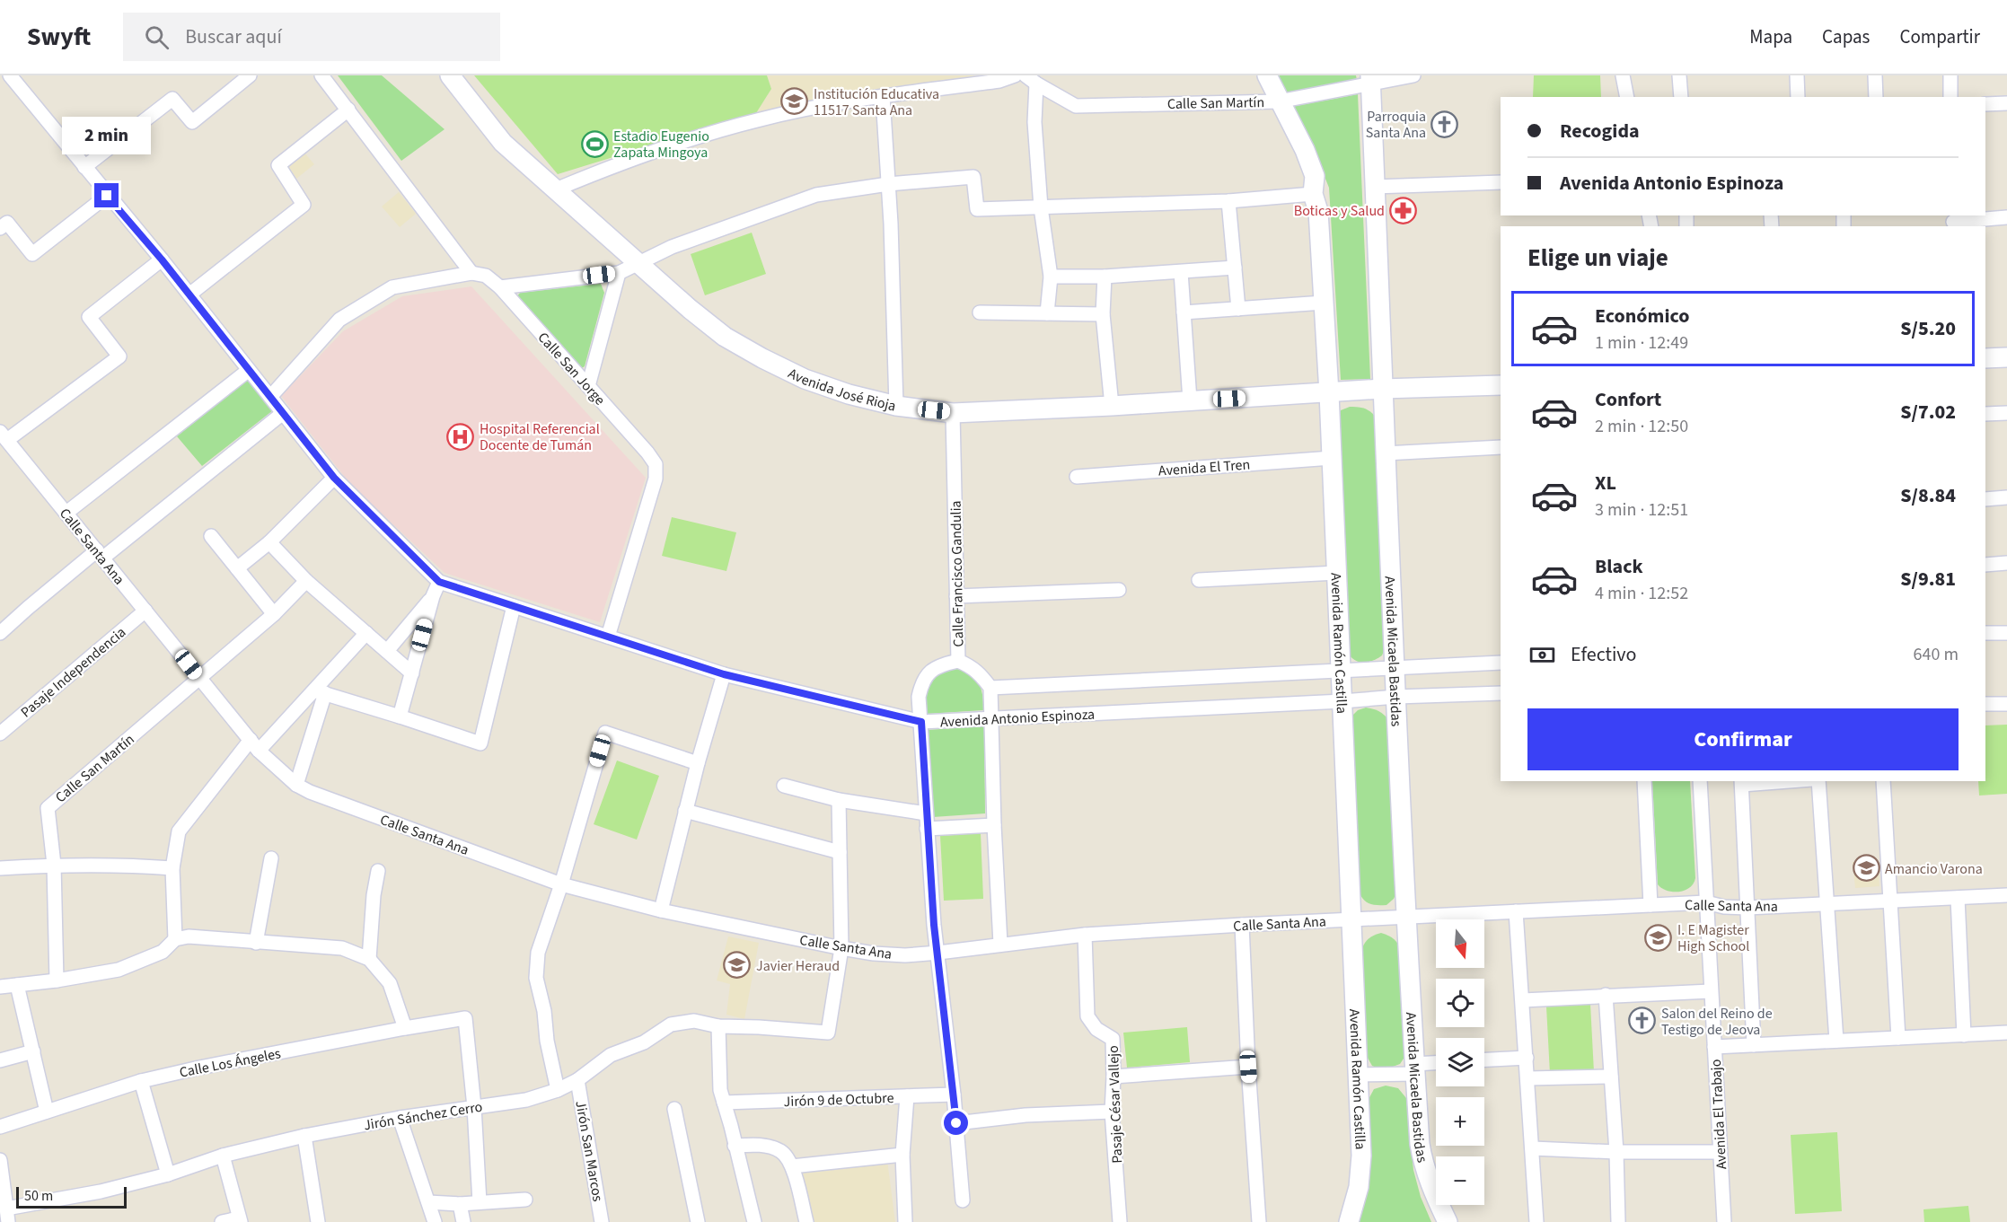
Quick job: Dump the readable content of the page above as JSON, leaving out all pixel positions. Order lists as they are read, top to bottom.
{
  "streets": {
    "main road": ["Avenida José Rioja", "Avenida Ramón Castilla", "Avenida Micaela Bastidas"],
    "street": [
      "Calle San Martín",
      "Calle San Jorge",
      "Avenida El Tren",
      "Calle Santa Ana",
      "Calle Francisco Gandulia",
      "Pasaje Independencia",
      "Avenida Antonio Espinoza",
      "Calle Los Ángeles",
      "Jirón 9 de Octubre",
      "Pasaje César Vallejo",
      "Avenida El Trabajo",
      "Jirón Sánchez Cerro",
      "Jirón San Marcos"
    ]
  },
  "crossings": [
    ["Calle San Martín", "Calle Santa Ana"],
    ["Calle San Martín", "Avenida Ramón Castilla"],
    ["Calle San Martín", "Avenida Micaela Bastidas"],
    ["Calle San Jorge", "Avenida Antonio Espinoza"],
    ["Avenida José Rioja", "Calle Francisco Gandulia"],
    ["Avenida José Rioja", "Avenida Ramón Castilla"],
    ["Avenida José Rioja", "Avenida Micaela Bastidas"],
    ["Avenida El Tren", "Avenida Ramón Castilla"],
    ["Calle Santa Ana", "Avenida Ramón Castilla"],
    ["Calle Santa Ana", "Avenida Micaela Bastidas"],
    ["Calle Santa Ana", "Pasaje Independencia"],
    ["Calle Santa Ana", "Pasaje César Vallejo"],
    ["Calle Santa Ana", "Avenida El Trabajo"],
    ["Calle Santa Ana", "Jirón Sánchez Cerro"],
    ["Calle Francisco Gandulia", "Avenida Antonio Espinoza"],
    ["Avenida Ramón Castilla", "Avenida Antonio Espinoza"],
    ["Avenida Micaela Bastidas", "Avenida Antonio Espinoza"],
    ["Calle Los Ángeles", "Jirón Sánchez Cerro"],
    ["Jirón Sánchez Cerro", "Jirón San Marcos"]
  ],
  "places": {
    "school or university": [
      "Institución Educativa 11517 Santa Ana",
      "Amancio Varona",
      "I. E Magister High School",
      "Javier Heraud"
    ],
    "church": ["Parroquia Santa Ana", "Salon del Reino de Testigo de Jeova"],
    "sports": ["Estadio Eugenio Zapata Mingoya"],
    "pharmacy": ["Boticas y Salud"],
    "hospital": ["Hospital Referencial Docente de Tumán"]
  },
  "scale_bar": "50 m",
  "north": "bottom",
  "page": {
    "header": "Swyft",
    "search": "Buscar aquí",
    "nav": ["Mapa", "Capas", "Compartir"],
    "banner": ["Recogida", "Avenida Antonio Espinoza"],
    "bubble": "2 min",
    "heading": "Elige un viaje",
    "list": [
      {
        "name": "Económico",
        "note": "1 min · 12:49",
        "value": "S/5.20"
      },
      {
        "name": "Confort",
        "note": "2 min · 12:50",
        "value": "S/7.02"
      },
      {
        "name": "XL",
        "note": "3 min · 12:51",
        "value": "S/8.84"
      },
      {
        "name": "Black",
        "note": "4 min · 12:52",
        "value": "S/9.81"
      }
    ],
    "pay": ["Efectivo", "640 m"],
    "buttons": "Confirmar",
    "map_buttons": ["+", "−"],
    "scale": "50 m"
  }
}
